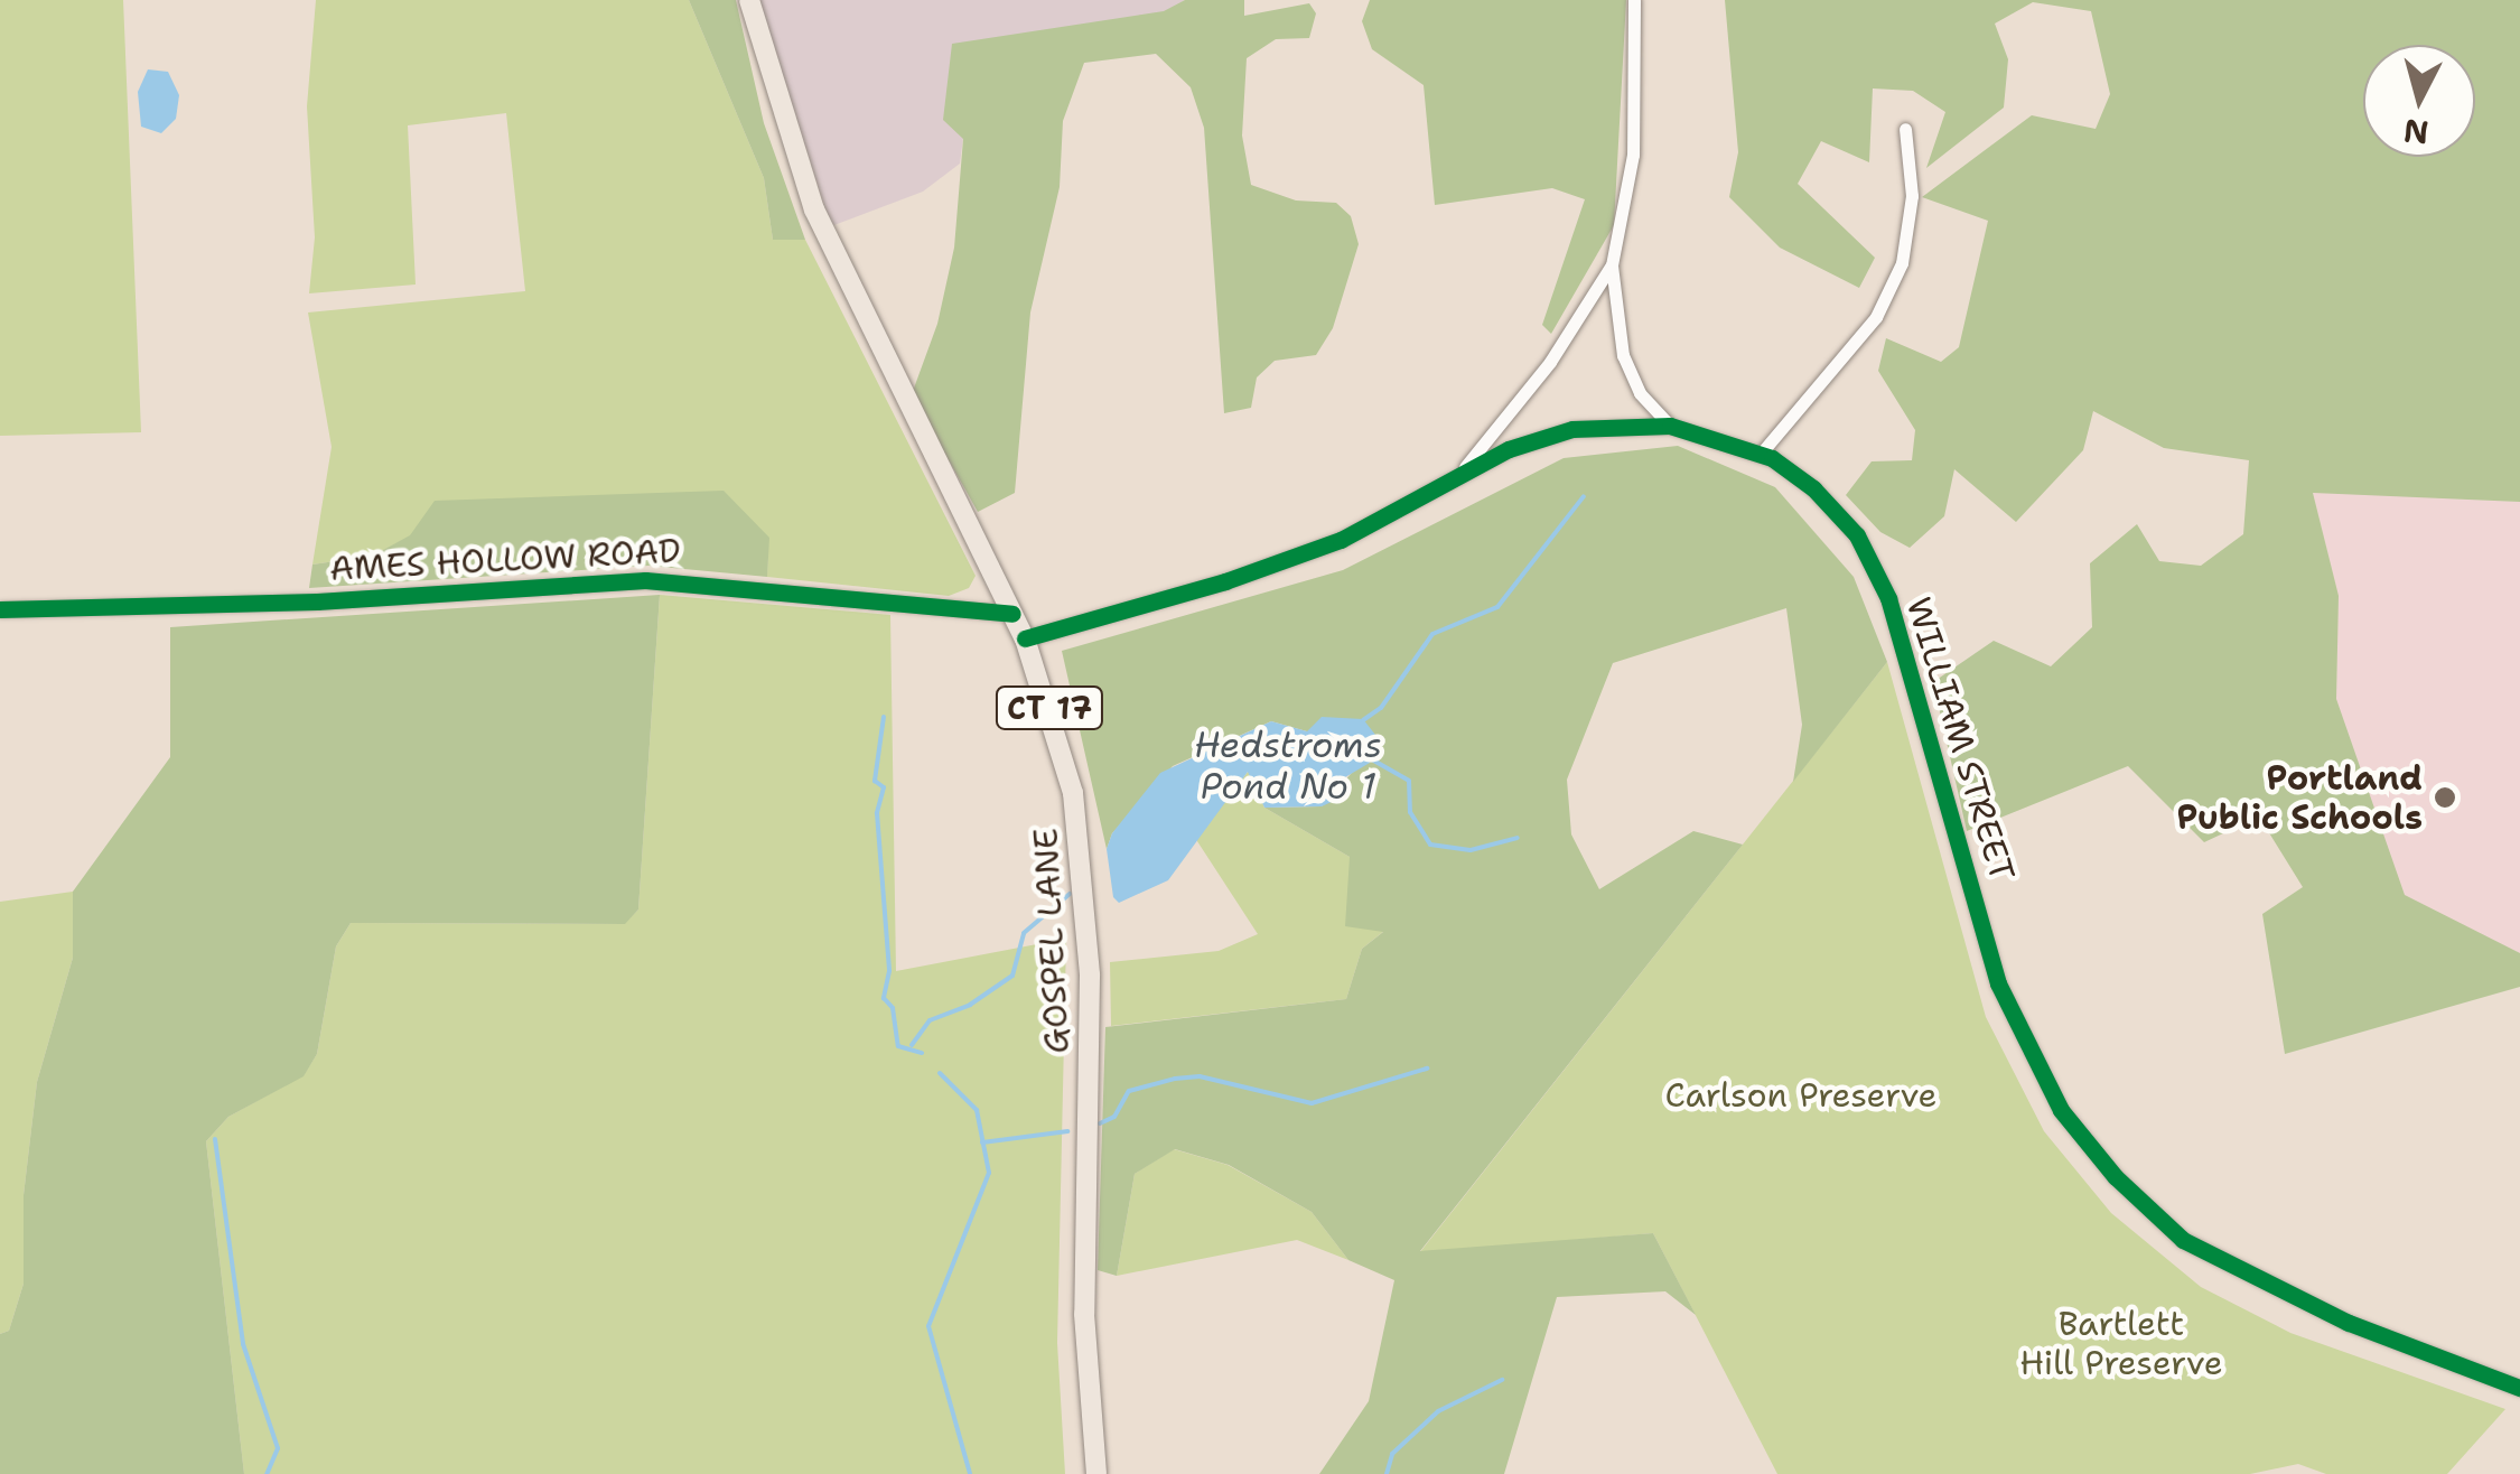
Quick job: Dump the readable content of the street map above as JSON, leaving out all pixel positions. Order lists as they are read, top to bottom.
{
  "streets": {
    "main road": ["CT 17", "GOSPEL LANE"],
    "street": ["AMES HOLLOW ROAD", "WILLIAM STREET"]
  },
  "crossings": [
    ["AMES HOLLOW ROAD", "GOSPEL LANE"],
    ["WILLIAM STREET", "GOSPEL LANE"]
  ],
  "water": ["Hedstroms Pond No 1"],
  "parks": ["Carlson Preserve", "Bartlett Hill Preserve"],
  "places": ["Portland Public Schools"],
  "north": "bottom"
}
